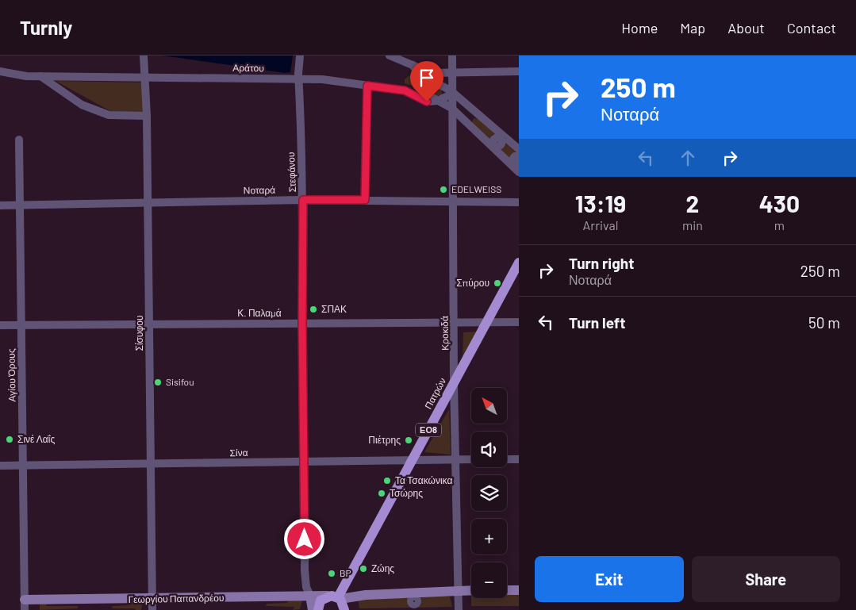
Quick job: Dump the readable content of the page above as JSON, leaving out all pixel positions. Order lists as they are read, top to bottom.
{
  "streets": {
    "main road": ["Πατρών", "ΕΟ8"],
    "street": [
      "Αράτου",
      "Στεφάνου",
      "Νοταρά",
      "Κ. Παλαμά",
      "Σίσυφου",
      "Κροκιδά",
      "Αγίου Όρους",
      "Σίνα",
      "Γεωργίου Παπανδρέου"
    ]
  },
  "crossings": [
    ["Αράτου", "Στεφάνου"],
    ["Αράτου", "Σίσυφου"],
    ["Στεφάνου", "Νοταρά"],
    ["Στεφάνου", "Κ. Παλαμά"],
    ["Στεφάνου", "Σίνα"],
    ["Στεφάνου", "Γεωργίου Παπανδρέου"],
    ["Νοταρά", "Σίσυφου"],
    ["Νοταρά", "Κροκιδά"],
    ["Νοταρά", "Αγίου Όρους"],
    ["Κ. Παλαμά", "Σίσυφου"],
    ["Κ. Παλαμά", "Κροκιδά"],
    ["Κ. Παλαμά", "Αγίου Όρους"],
    ["Κ. Παλαμά", "Πατρών"],
    ["Σίσυφου", "Σίνα"],
    ["Σίσυφου", "Γεωργίου Παπανδρέου"],
    ["Κροκιδά", "Πατρών"],
    ["Κροκιδά", "Σίνα"],
    ["Κροκιδά", "Γεωργίου Παπανδρέου"],
    ["Αγίου Όρους", "Σίνα"],
    ["Αγίου Όρους", "Γεωργίου Παπανδρέου"],
    ["Πατρών", "ΕΟ8"],
    ["Πατρών", "Σίνα"],
    ["Πατρών", "Γεωργίου Παπανδρέου"],
    ["ΕΟ8", "Γεωργίου Παπανδρέου"]
  ],
  "places": [
    "EDELWEISS",
    "Σπύρου",
    "ΣΠΑΚ",
    "Sisifou",
    "Σινέ Λαΐς",
    "Πιέτρης",
    "Τα Τσακώνικα",
    "Τσώρης",
    "Ζώης",
    "BP"
  ],
  "north": "top left",
  "page": {
    "header": "Turnly",
    "nav": [
      "Home",
      "Map",
      "About",
      "Contact"
    ],
    "turn": ["250 m", "Νοταρά"],
    "eta": [
      "13:19",
      "Arrival",
      "2",
      "min",
      "430",
      "m"
    ],
    "list": [
      {
        "name": "Turn right",
        "note": "Νοταρά",
        "value": "250 m"
      },
      {
        "name": "Turn left",
        "value": "50 m"
      }
    ],
    "map_buttons": ["+", "−"],
    "buttons": ["Exit", "Share"]
  }
}
